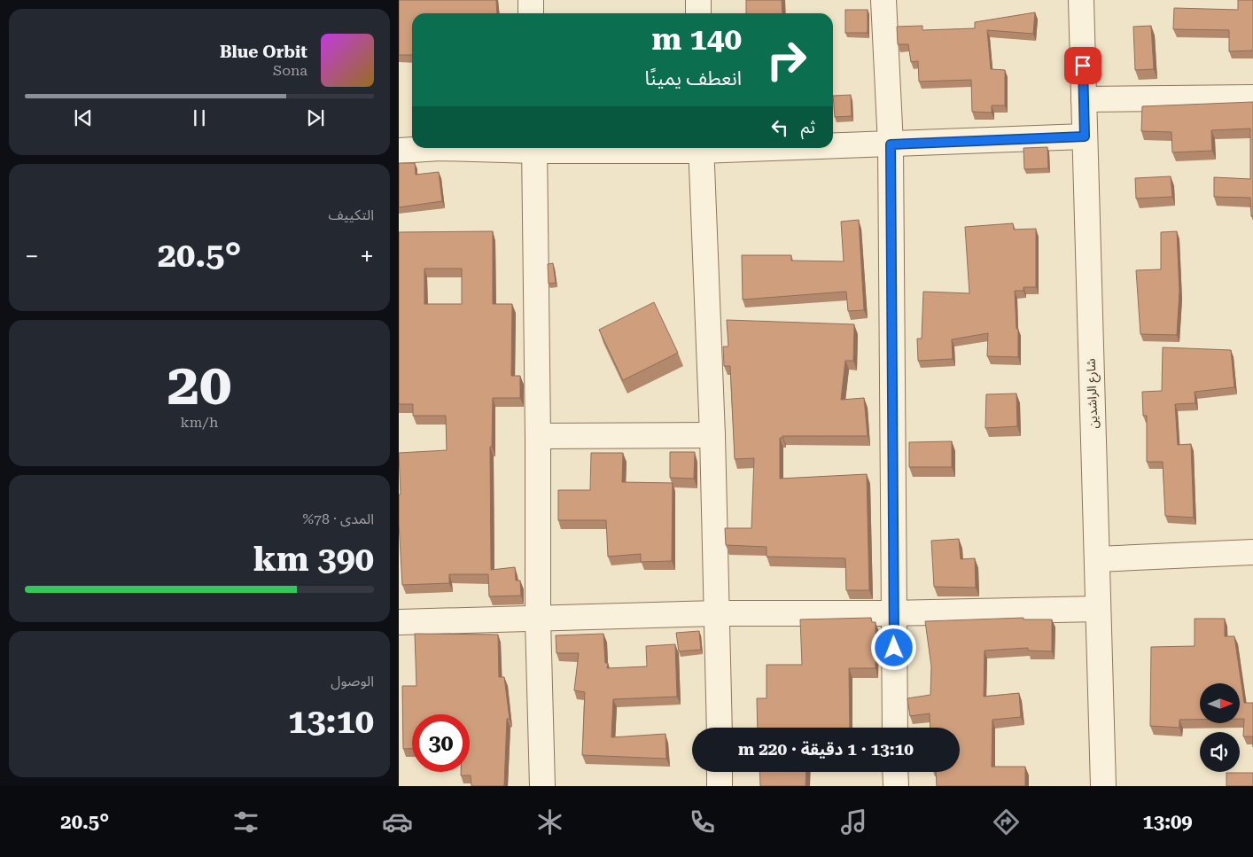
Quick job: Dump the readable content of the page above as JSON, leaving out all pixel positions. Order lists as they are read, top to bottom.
{
  "streets": {
    "street": ["شارع الراشدين"]
  },
  "north": "right",
  "page": {
    "turn": ["140 m", "انعطف يمينًا"],
    "song": ["Blue Orbit", "Sona"],
    "then": "ثم",
    "tile": [
      "التكييف",
      ["20", "km/h"],
      ["المدى · 78%", "390 km"],
      ["الوصول", "13:10"]
    ],
    "heat": ["−", "20.5°", "+"],
    "limit": "30",
    "trip": "13:10 · 1 دقيقة · 220 m",
    "tabs": ["13:09", "20.5°"]
  }
}
